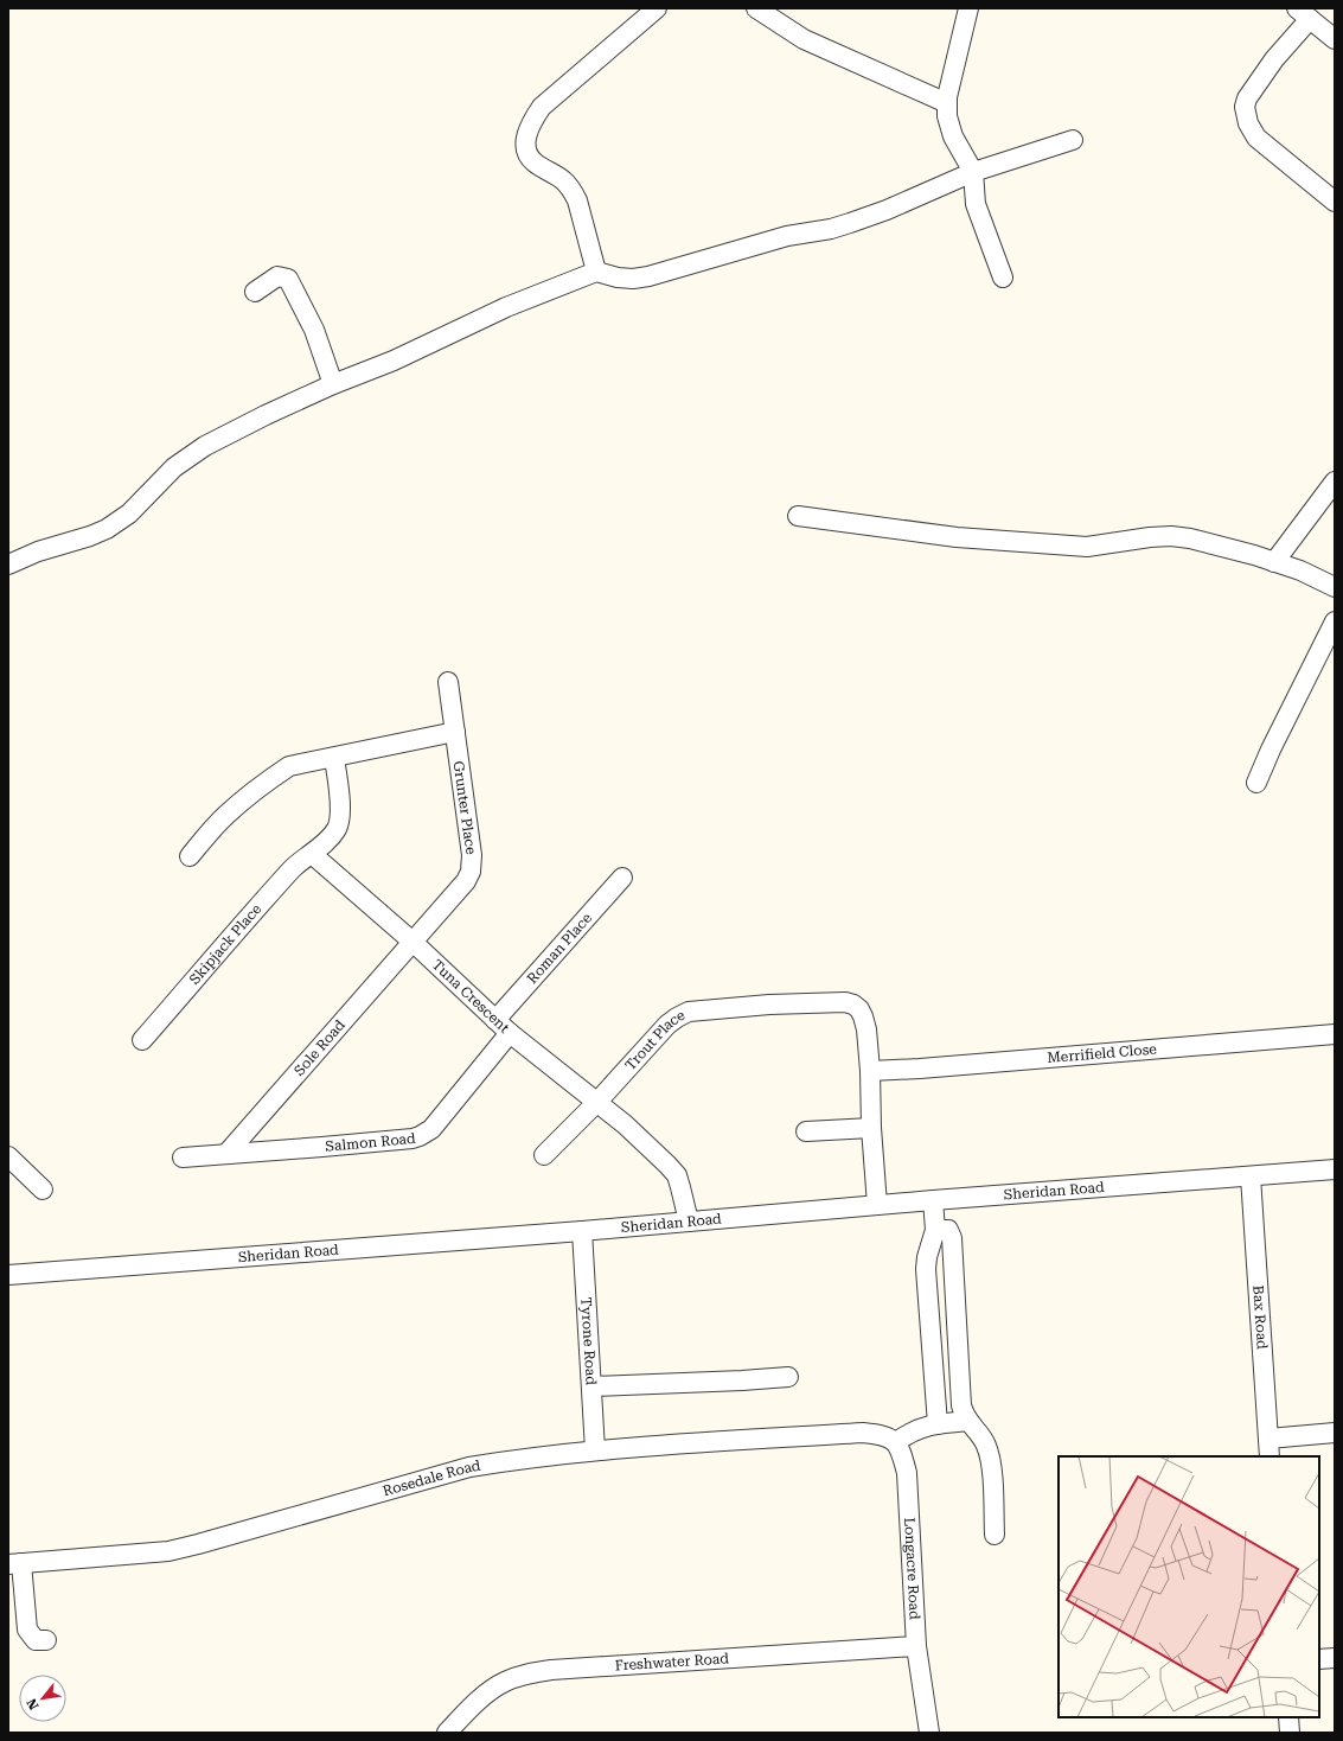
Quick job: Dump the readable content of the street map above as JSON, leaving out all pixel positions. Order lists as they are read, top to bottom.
{
  "streets": {
    "street": [
      "Grunter Place",
      "Skipjack Place",
      "Roman Place",
      "Tuna Crescent",
      "Trout Place",
      "Sole Road",
      "Merrifield Close",
      "Salmon Road",
      "Sheridan Road",
      "Bax Road",
      "Tyrone Road",
      "Rosedale Road",
      "Longacre Road",
      "Freshwater Road"
    ]
  },
  "crossings": [
    ["Grunter Place", "Tuna Crescent"],
    ["Grunter Place", "Sole Road"],
    ["Skipjack Place", "Tuna Crescent"],
    ["Roman Place", "Tuna Crescent"],
    ["Tuna Crescent", "Trout Place"],
    ["Tuna Crescent", "Sole Road"],
    ["Tuna Crescent", "Salmon Road"],
    ["Tuna Crescent", "Sheridan Road"],
    ["Trout Place", "Merrifield Close"],
    ["Sole Road", "Salmon Road"],
    ["Sheridan Road", "Bax Road"],
    ["Sheridan Road", "Tyrone Road"],
    ["Tyrone Road", "Rosedale Road"],
    ["Rosedale Road", "Longacre Road"],
    ["Longacre Road", "Freshwater Road"]
  ],
  "north": "bottom left"
}
